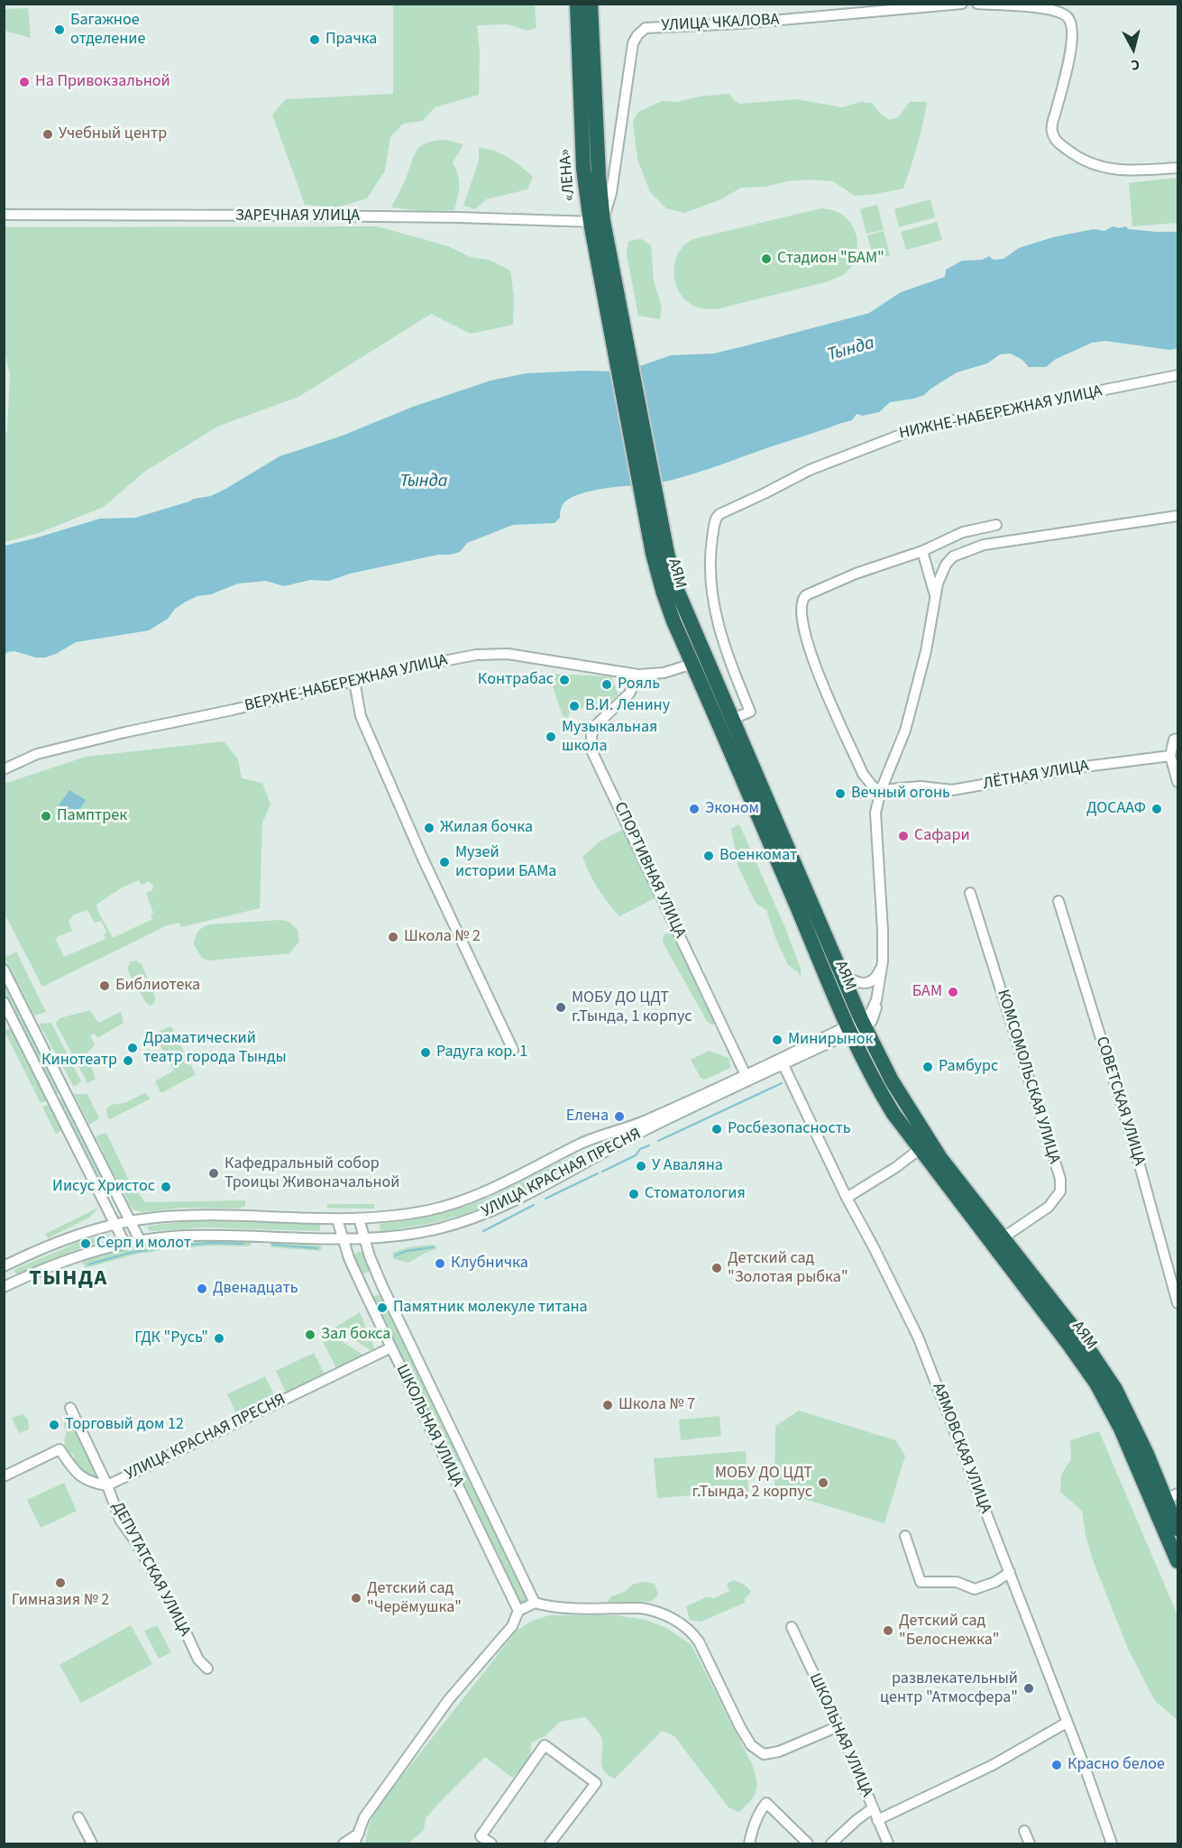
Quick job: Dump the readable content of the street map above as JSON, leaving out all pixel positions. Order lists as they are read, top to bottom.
{
  "streets": {
    "highway": ["«ЛЕНА»", "АЯМ"],
    "street": [
      "УЛИЦА ЧКАЛОВА",
      "ЗАРЕЧНАЯ УЛИЦА",
      "НИЖНЕ-НАБЕРЕЖНАЯ УЛИЦА",
      "ВЕРХНЕ-НАБЕРЕЖНАЯ УЛИЦА",
      "ЛЁТНАЯ УЛИЦА",
      "СПОРТИВНАЯ УЛИЦА",
      "КОМСОМОЛЬСКАЯ УЛИЦА",
      "СОВЕТСКАЯ УЛИЦА",
      "УЛИЦА КРАСНАЯ ПРЕСНЯ",
      "ШКОЛЬНАЯ УЛИЦА",
      "АЯМОВСКАЯ УЛИЦА",
      "ДЕПУТАТСКАЯ УЛИЦА"
    ]
  },
  "crossings": [
    ["УЛИЦА ЧКАЛОВА", "«ЛЕНА»"],
    ["УЛИЦА ЧКАЛОВА", "ЗАРЕЧНАЯ УЛИЦА"],
    ["«ЛЕНА»", "ЗАРЕЧНАЯ УЛИЦА"],
    ["«ЛЕНА»", "АЯМ"],
    ["НИЖНЕ-НАБЕРЕЖНАЯ УЛИЦА", "АЯМ"],
    ["АЯМ", "ВЕРХНЕ-НАБЕРЕЖНАЯ УЛИЦА"],
    ["АЯМ", "КОМСОМОЛЬСКАЯ УЛИЦА"],
    ["АЯМ", "УЛИЦА КРАСНАЯ ПРЕСНЯ"],
    ["ВЕРХНЕ-НАБЕРЕЖНАЯ УЛИЦА", "СПОРТИВНАЯ УЛИЦА"],
    ["СПОРТИВНАЯ УЛИЦА", "УЛИЦА КРАСНАЯ ПРЕСНЯ"],
    ["УЛИЦА КРАСНАЯ ПРЕСНЯ", "ШКОЛЬНАЯ УЛИЦА"],
    ["УЛИЦА КРАСНАЯ ПРЕСНЯ", "АЯМОВСКАЯ УЛИЦА"],
    ["УЛИЦА КРАСНАЯ ПРЕСНЯ", "ДЕПУТАТСКАЯ УЛИЦА"]
  ],
  "districts": ["ТЫНДА"],
  "water": ["Тында"],
  "places": [
    "Багажное отделение",
    "Прачка",
    "На Привокзальной",
    "Учебный центр",
    "Стадион \"БАМ\"",
    "Контрабас",
    "Рояль",
    "В.И. Ленину",
    "Музыкальная школа",
    "Вечный огонь",
    "Эконом",
    "ДОСААФ",
    "Памптрек",
    "Жилая бочка",
    "Сафари",
    "Военкомат",
    "Музей истории БАМа",
    "Школа № 2",
    "Библиотека",
    "БАМ",
    "МОБУ ДО ЦДТ г.Тында, 1 корпус",
    "Минирынок",
    "Драматический театр города Тынды",
    "Радуга кор. 1",
    "Кинотеатр",
    "Рамбурс",
    "Елена",
    "Росбезопасность",
    "У Аваляна",
    "Кафедральный собор Троицы Живоначальной",
    "Иисус Христос",
    "Стоматология",
    "Серп и молот",
    "Клубничка",
    "Детский сад \"Золотая рыбка\"",
    "Двенадцать",
    "Памятник молекуле титана",
    "Зал бокса",
    "ГДК \"Русь\"",
    "Школа № 7",
    "Торговый дом 12",
    "МОБУ ДО ЦДТ г.Тында, 2 корпус",
    "Гимназия № 2",
    "Детский сад \"Черёмушка\"",
    "Детский сад \"Белоснежка\"",
    "развлекательный центр \"Атмосфера\"",
    "Красно белое"
  ],
  "north": "bottom"
}
